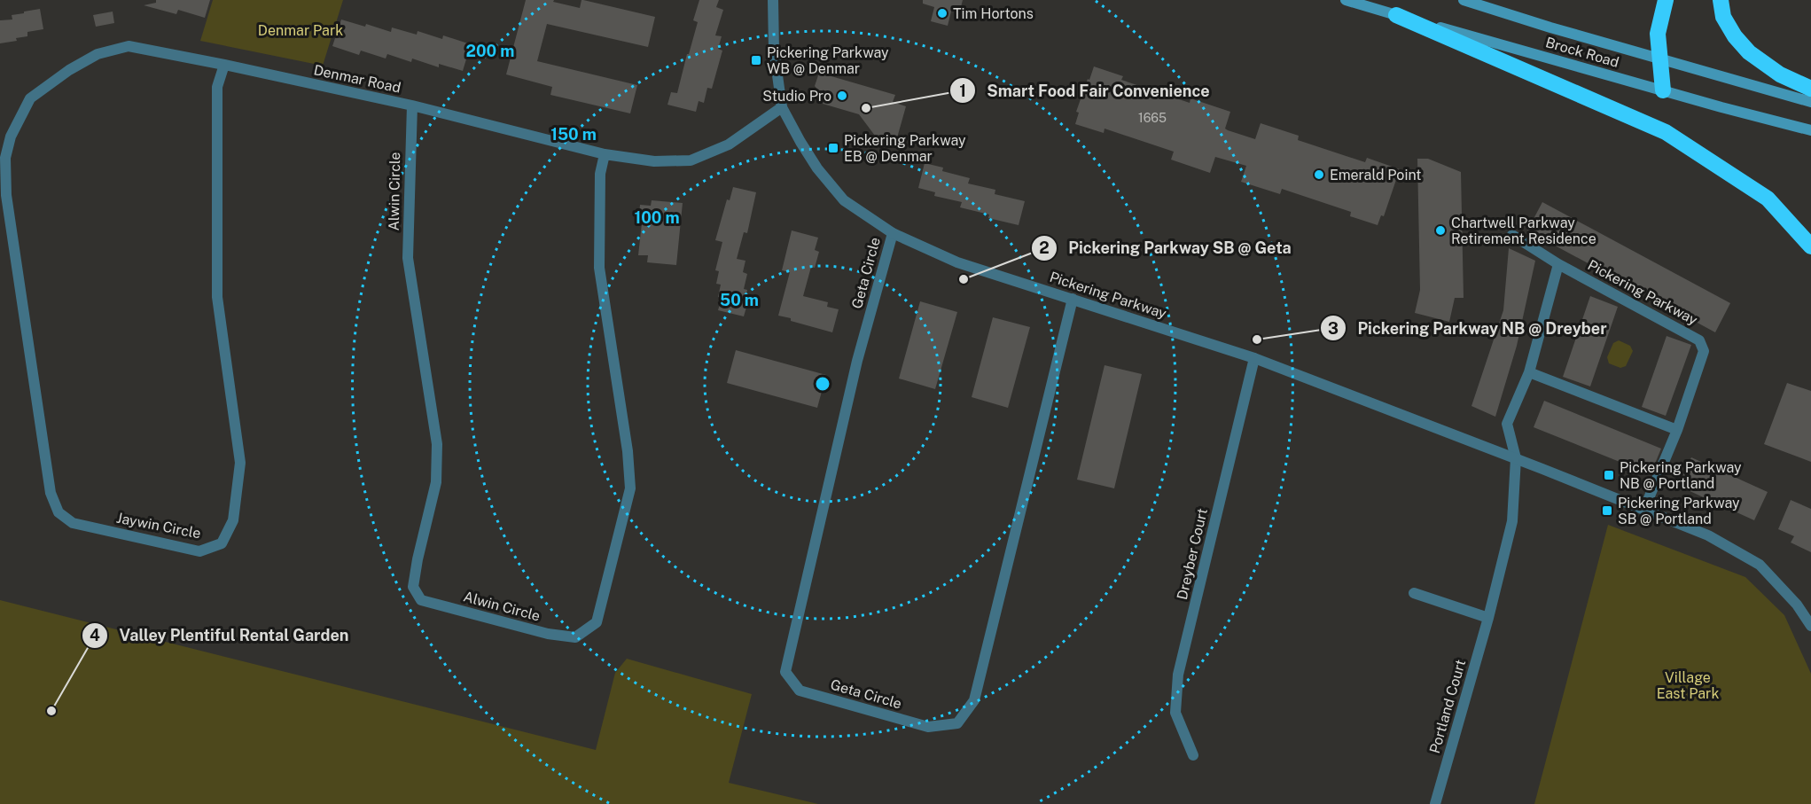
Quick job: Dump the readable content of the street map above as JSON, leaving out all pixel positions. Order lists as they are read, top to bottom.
{
  "streets": {
    "main road": ["Brock Road"],
    "street": [
      "Denmar Road",
      "Alwin Circle",
      "Geta Circle",
      "Pickering Parkway",
      "Jaywin Circle",
      "Dreyber Court",
      "Portland Court"
    ]
  },
  "crossings": [
    ["Denmar Road", "Alwin Circle"],
    ["Denmar Road", "Pickering Parkway"],
    ["Denmar Road", "Jaywin Circle"],
    ["Geta Circle", "Pickering Parkway"],
    ["Pickering Parkway", "Dreyber Court"],
    ["Pickering Parkway", "Portland Court"]
  ],
  "parks": ["Denmar Park", "Village East Park"],
  "places": {
    "other": [
      "Tim Hortons",
      "Studio Pro",
      "Smart Food Fair Convenience",
      "Emerald Point",
      "Chartwell Parkway Retirement Residence",
      "Pickering Parkway SB @ Geta",
      "Pickering Parkway NB @ Dreyber",
      "Valley Plentiful Rental Garden"
    ],
    "transit": [
      "Pickering Parkway WB @ Denmar",
      "Pickering Parkway EB @ Denmar",
      "Pickering Parkway NB @ Portland",
      "Pickering Parkway SB @ Portland"
    ]
  },
  "house_numbers": ["1665"],
  "rings": [
    "200 m",
    "150 m",
    "100 m",
    "50 m"
  ]
}
